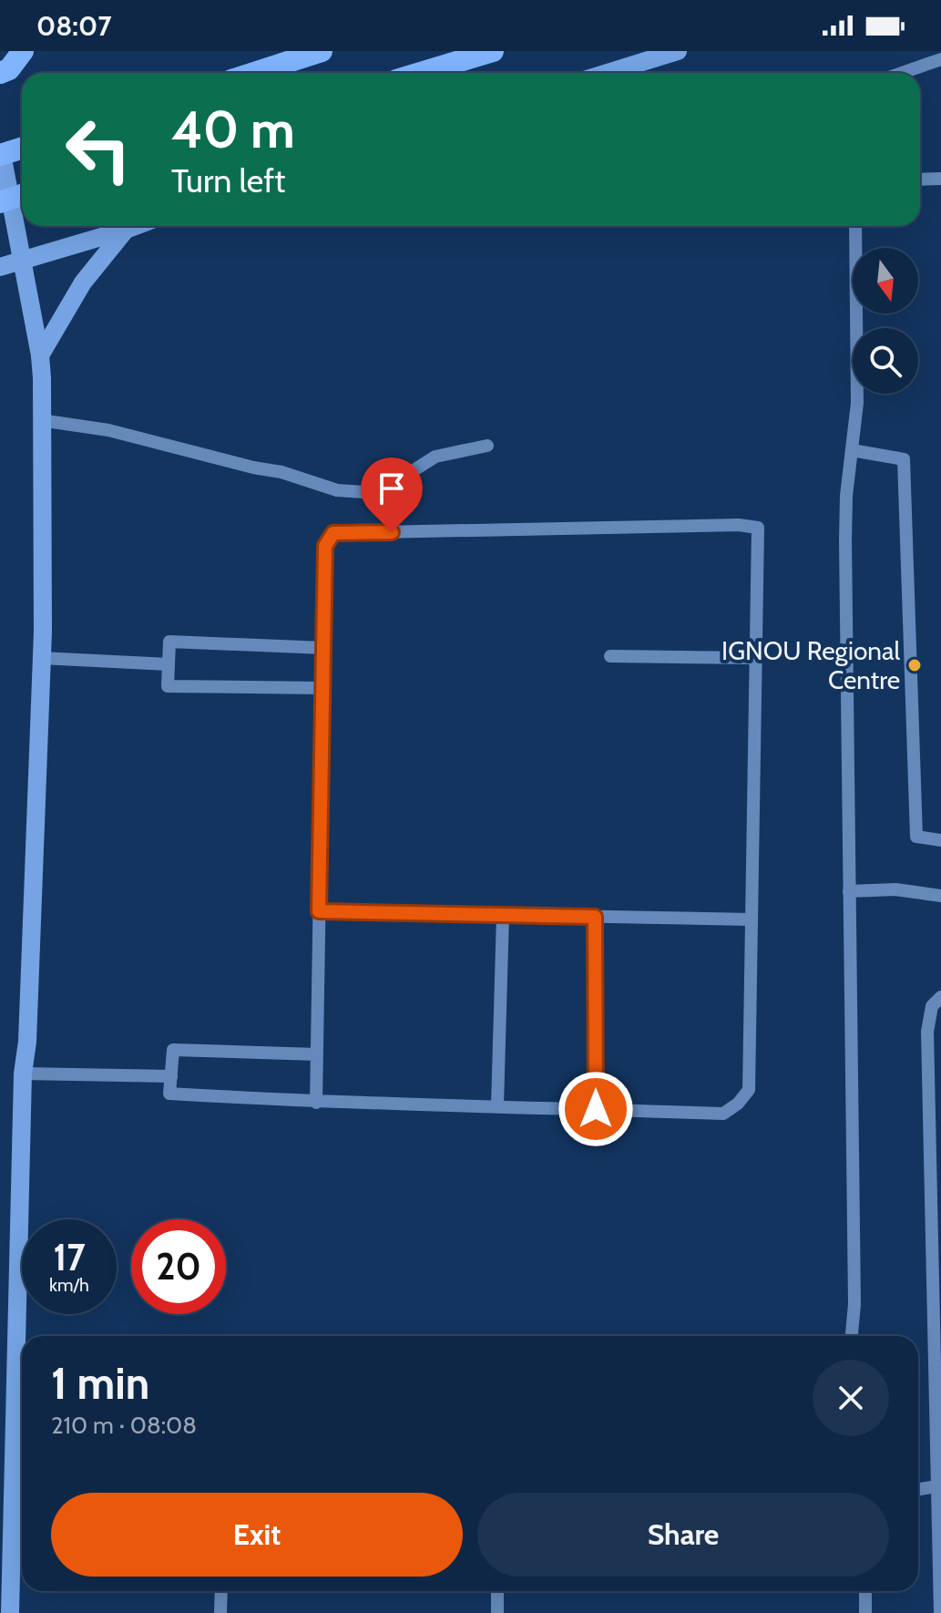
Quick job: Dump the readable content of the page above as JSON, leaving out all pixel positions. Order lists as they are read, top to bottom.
{
  "places": ["IGNOU Regional Centre"],
  "north": "bottom",
  "page": {
    "status": "08:07",
    "turn": ["40 m", "Turn left"],
    "speed": "17 km/h",
    "limit": "20",
    "heading": ["1 min", "210 m · 08:08"],
    "buttons": ["Exit", "Share"]
  }
}
